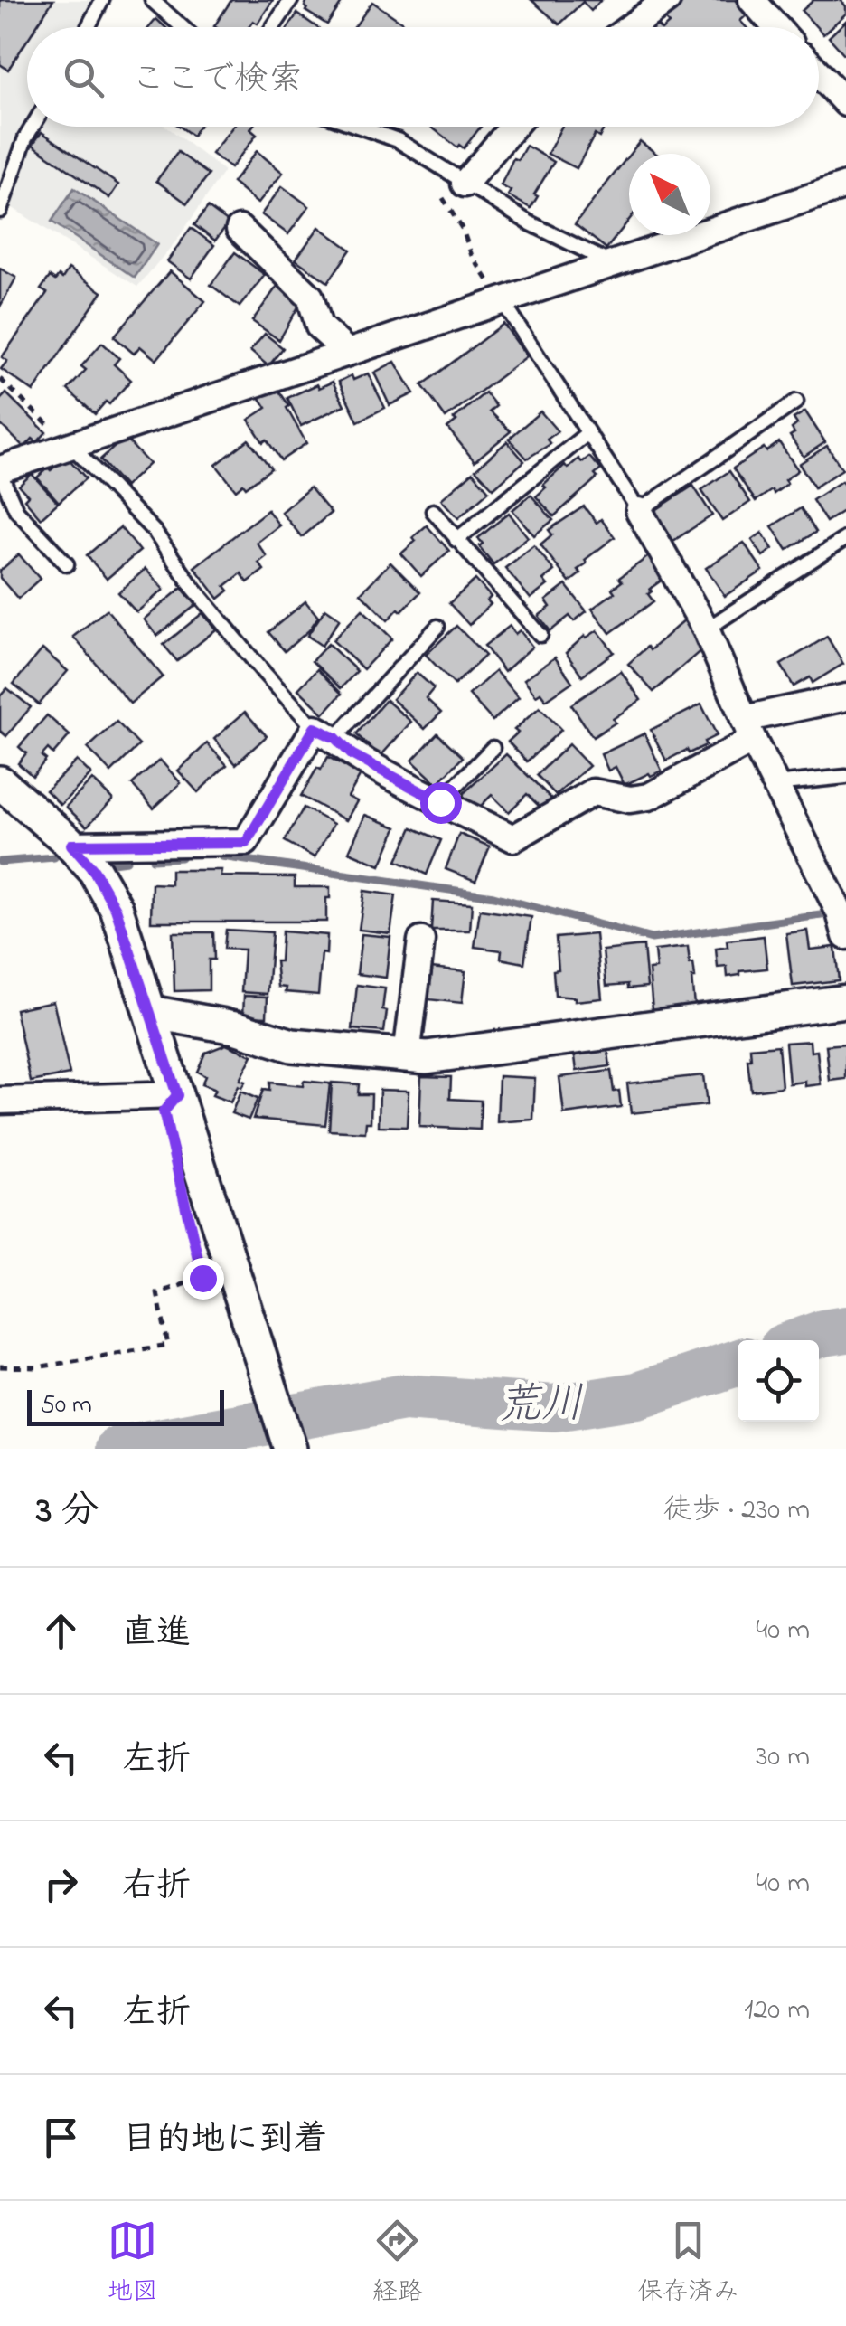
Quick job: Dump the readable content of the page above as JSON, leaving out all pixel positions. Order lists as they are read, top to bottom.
{
  "water": ["荒川"],
  "scale_bar": "50 m",
  "north": "top left",
  "page": {
    "search": "ここで検索",
    "scale": "50 m",
    "heading": ["3 分", "徒歩 · 230 m"],
    "list": [
      ["直進", "40 m"],
      ["左折", "30 m"],
      ["右折", "40 m"],
      ["左折", "120 m"],
      "目的地に到着"
    ],
    "nav": ["地図", "経路", "保存済み"]
  }
}
